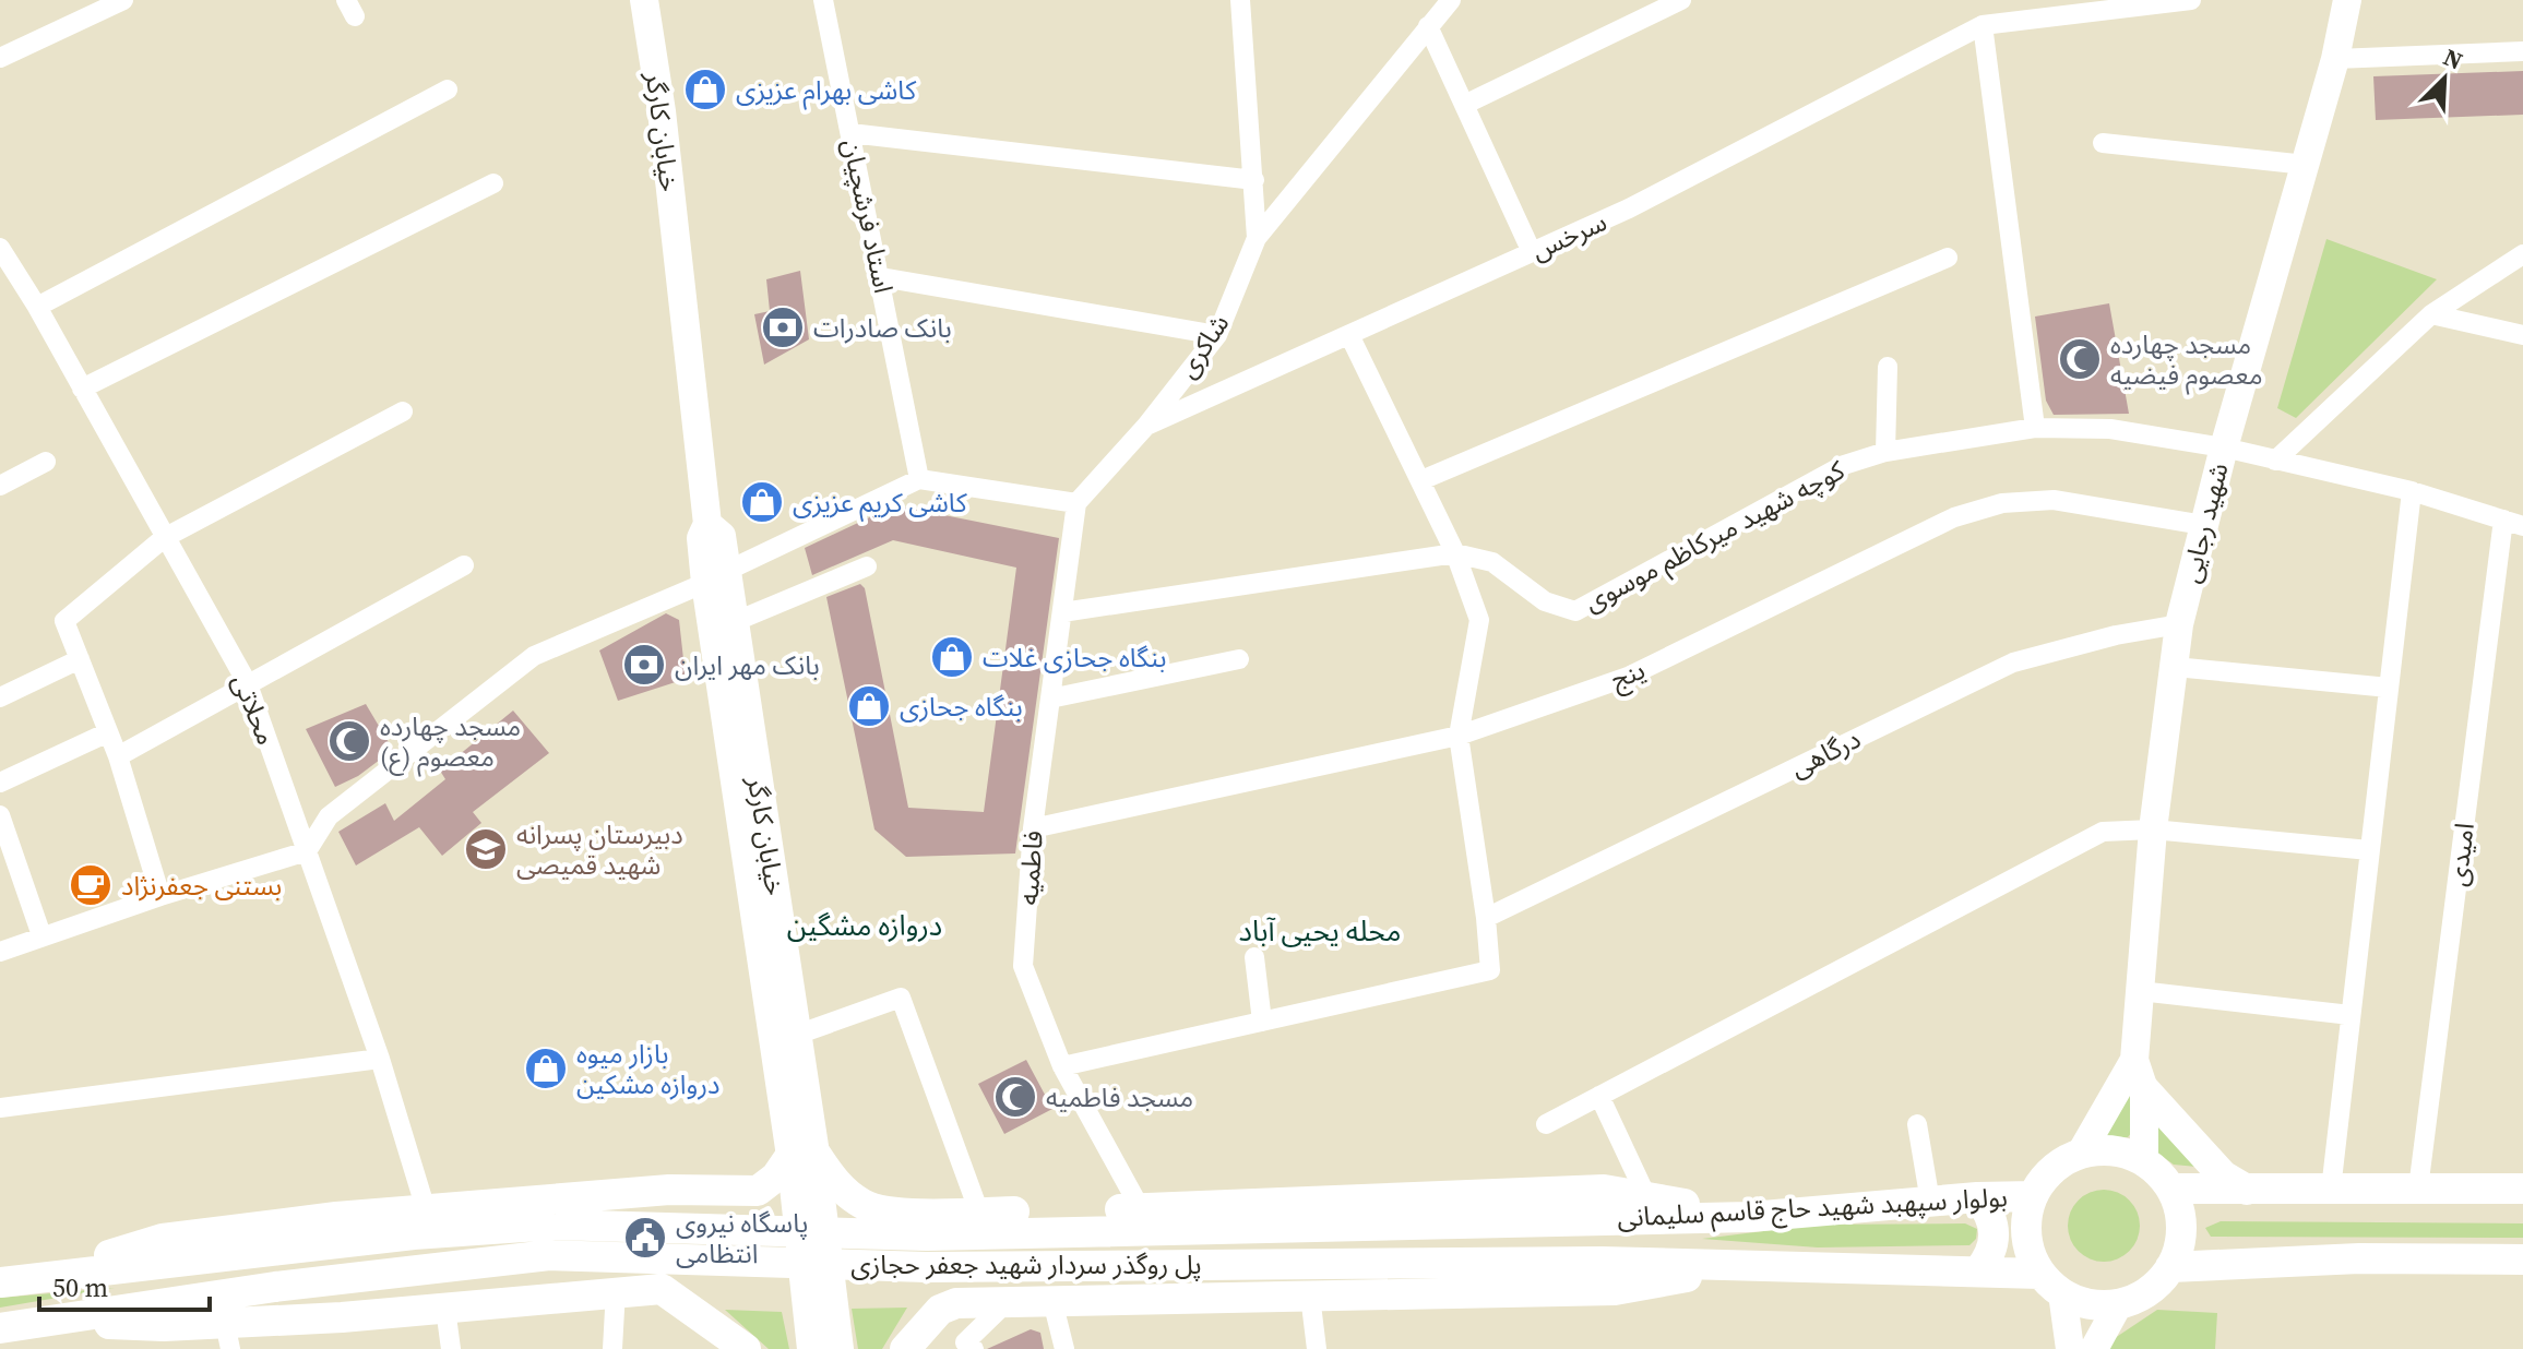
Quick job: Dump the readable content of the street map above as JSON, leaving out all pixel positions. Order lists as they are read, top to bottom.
{
  "streets": {
    "main road": [
      "خیابان کارگر",
      "شهید رجایی",
      "بولوار سپهبد شهید حاج قاسم سلیمانی",
      "پل روگذر سردار شهید جعفر حجازی"
    ],
    "street": [
      "استاد فرشچیان",
      "سرخس",
      "شاکری",
      "کوچه شهید میرکاظم موسوی",
      "ینج",
      "محلاتی",
      "درگاهی",
      "امیدی",
      "فاطمیه"
    ]
  },
  "crossings": [
    ["سرخس", "شاکری"],
    ["شاکری", "فاطمیه"],
    ["شهید رجایی", "کوچه شهید میرکاظم موسوی"],
    ["شهید رجایی", "ینج"],
    ["شهید رجایی", "درگاهی"],
    ["شهید رجایی", "بولوار سپهبد شهید حاج قاسم سلیمانی"],
    ["کوچه شهید میرکاظم موسوی", "امیدی"],
    ["کوچه شهید میرکاظم موسوی", "فاطمیه"],
    ["ینج", "فاطمیه"],
    ["فاطمیه", "پل روگذر سردار شهید جعفر حجازی"],
    ["بولوار سپهبد شهید حاج قاسم سلیمانی", "پل روگذر سردار شهید جعفر حجازی"]
  ],
  "districts": ["دروازه مشگین", "محله یحیی آباد"],
  "places": {
    "shop": [
      "کاشی بهرام عزیزی",
      "کاشی کریم عزیزی",
      "بنگاه جحازی غلات",
      "بنگاه جحازی",
      "بازار میوه دروازه مشکین"
    ],
    "bank": ["بانک صادرات", "بانک مهر ایران"],
    "mosque": ["مسجد چهارده معصوم فیضیه", "مسجد چهارده معصوم (ع)", "مسجد فاطمیه"],
    "school or university": ["دبیرستان پسرانه شهید قمیصی"],
    "cafe": ["بستنی جعفرنژاد"],
    "public building": ["پاسگاه نیروی انتظامی"]
  },
  "scale_bar": "50 m",
  "north": "top right"
}
